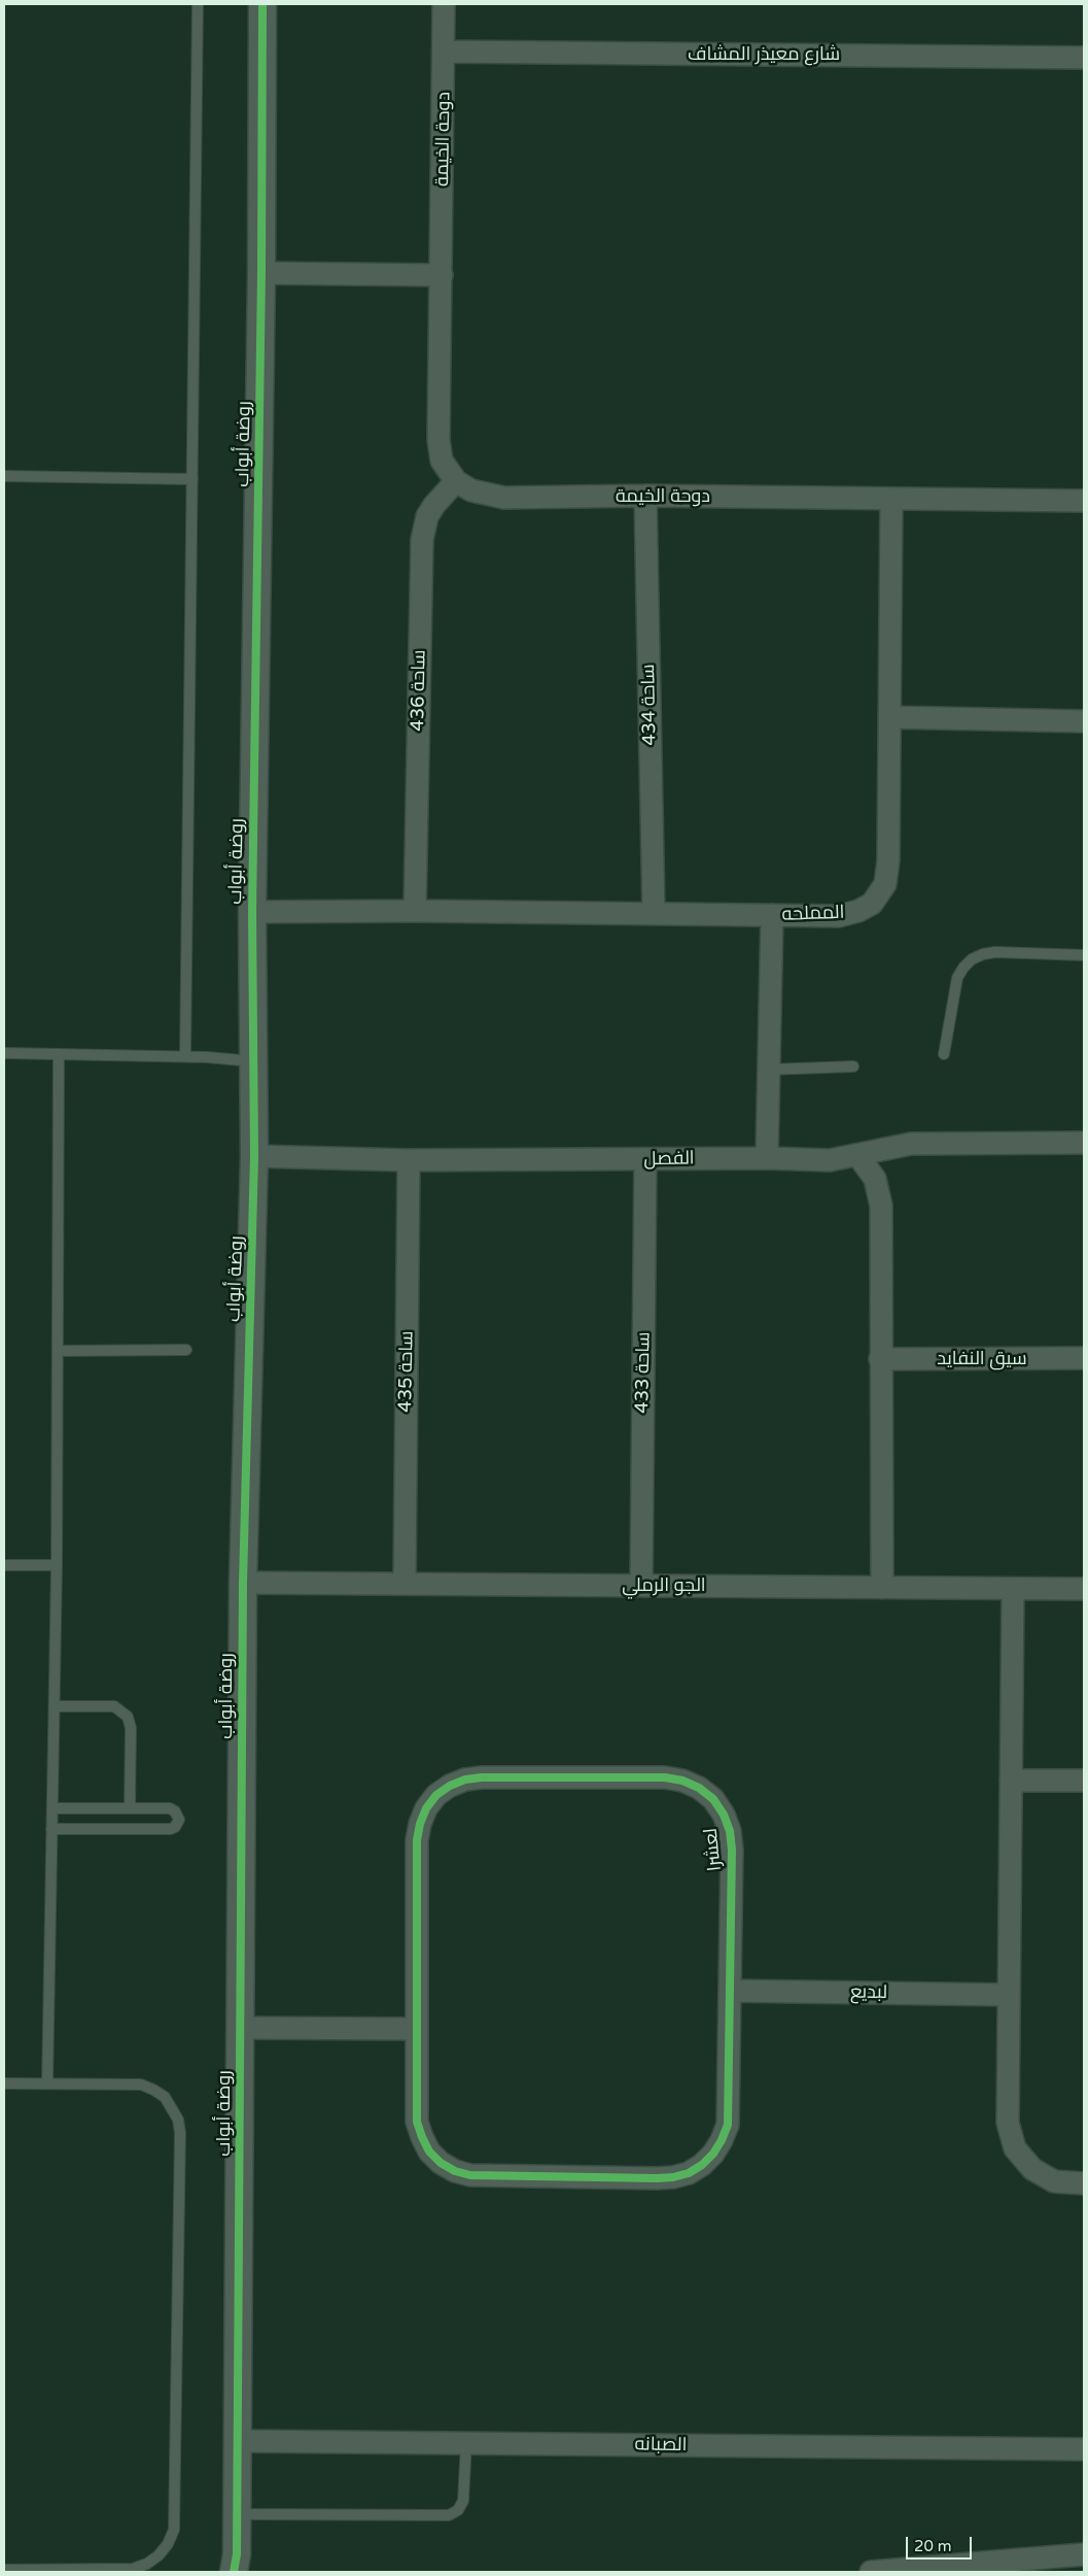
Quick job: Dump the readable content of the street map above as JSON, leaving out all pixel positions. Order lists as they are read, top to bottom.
{
  "streets": {
    "street": [
      "شارع معيذر المشاف",
      "دوحة الخيمة",
      "روضة أبواب",
      "ساحة 436",
      "ساحة 434",
      "المملحه",
      "الفصل",
      "سيق النفايد",
      "ساحة 435",
      "ساحة 433",
      "الجو الرملي",
      "لعشرا",
      "لبديع",
      "الصبانه"
    ]
  },
  "crossings": [
    ["شارع معيذر المشاف", "دوحة الخيمة"],
    ["دوحة الخيمة", "ساحة 436"],
    ["دوحة الخيمة", "ساحة 434"],
    ["دوحة الخيمة", "المملحه"],
    ["روضة أبواب", "المملحه"],
    ["روضة أبواب", "الفصل"],
    ["روضة أبواب", "الجو الرملي"],
    ["روضة أبواب", "الصبانه"],
    ["ساحة 436", "المملحه"],
    ["ساحة 434", "المملحه"],
    ["الفصل", "ساحة 435"],
    ["الفصل", "ساحة 433"],
    ["ساحة 435", "الجو الرملي"],
    ["ساحة 433", "الجو الرملي"],
    ["لعشرا", "لبديع"]
  ],
  "scale_bar": "20 m"
}
